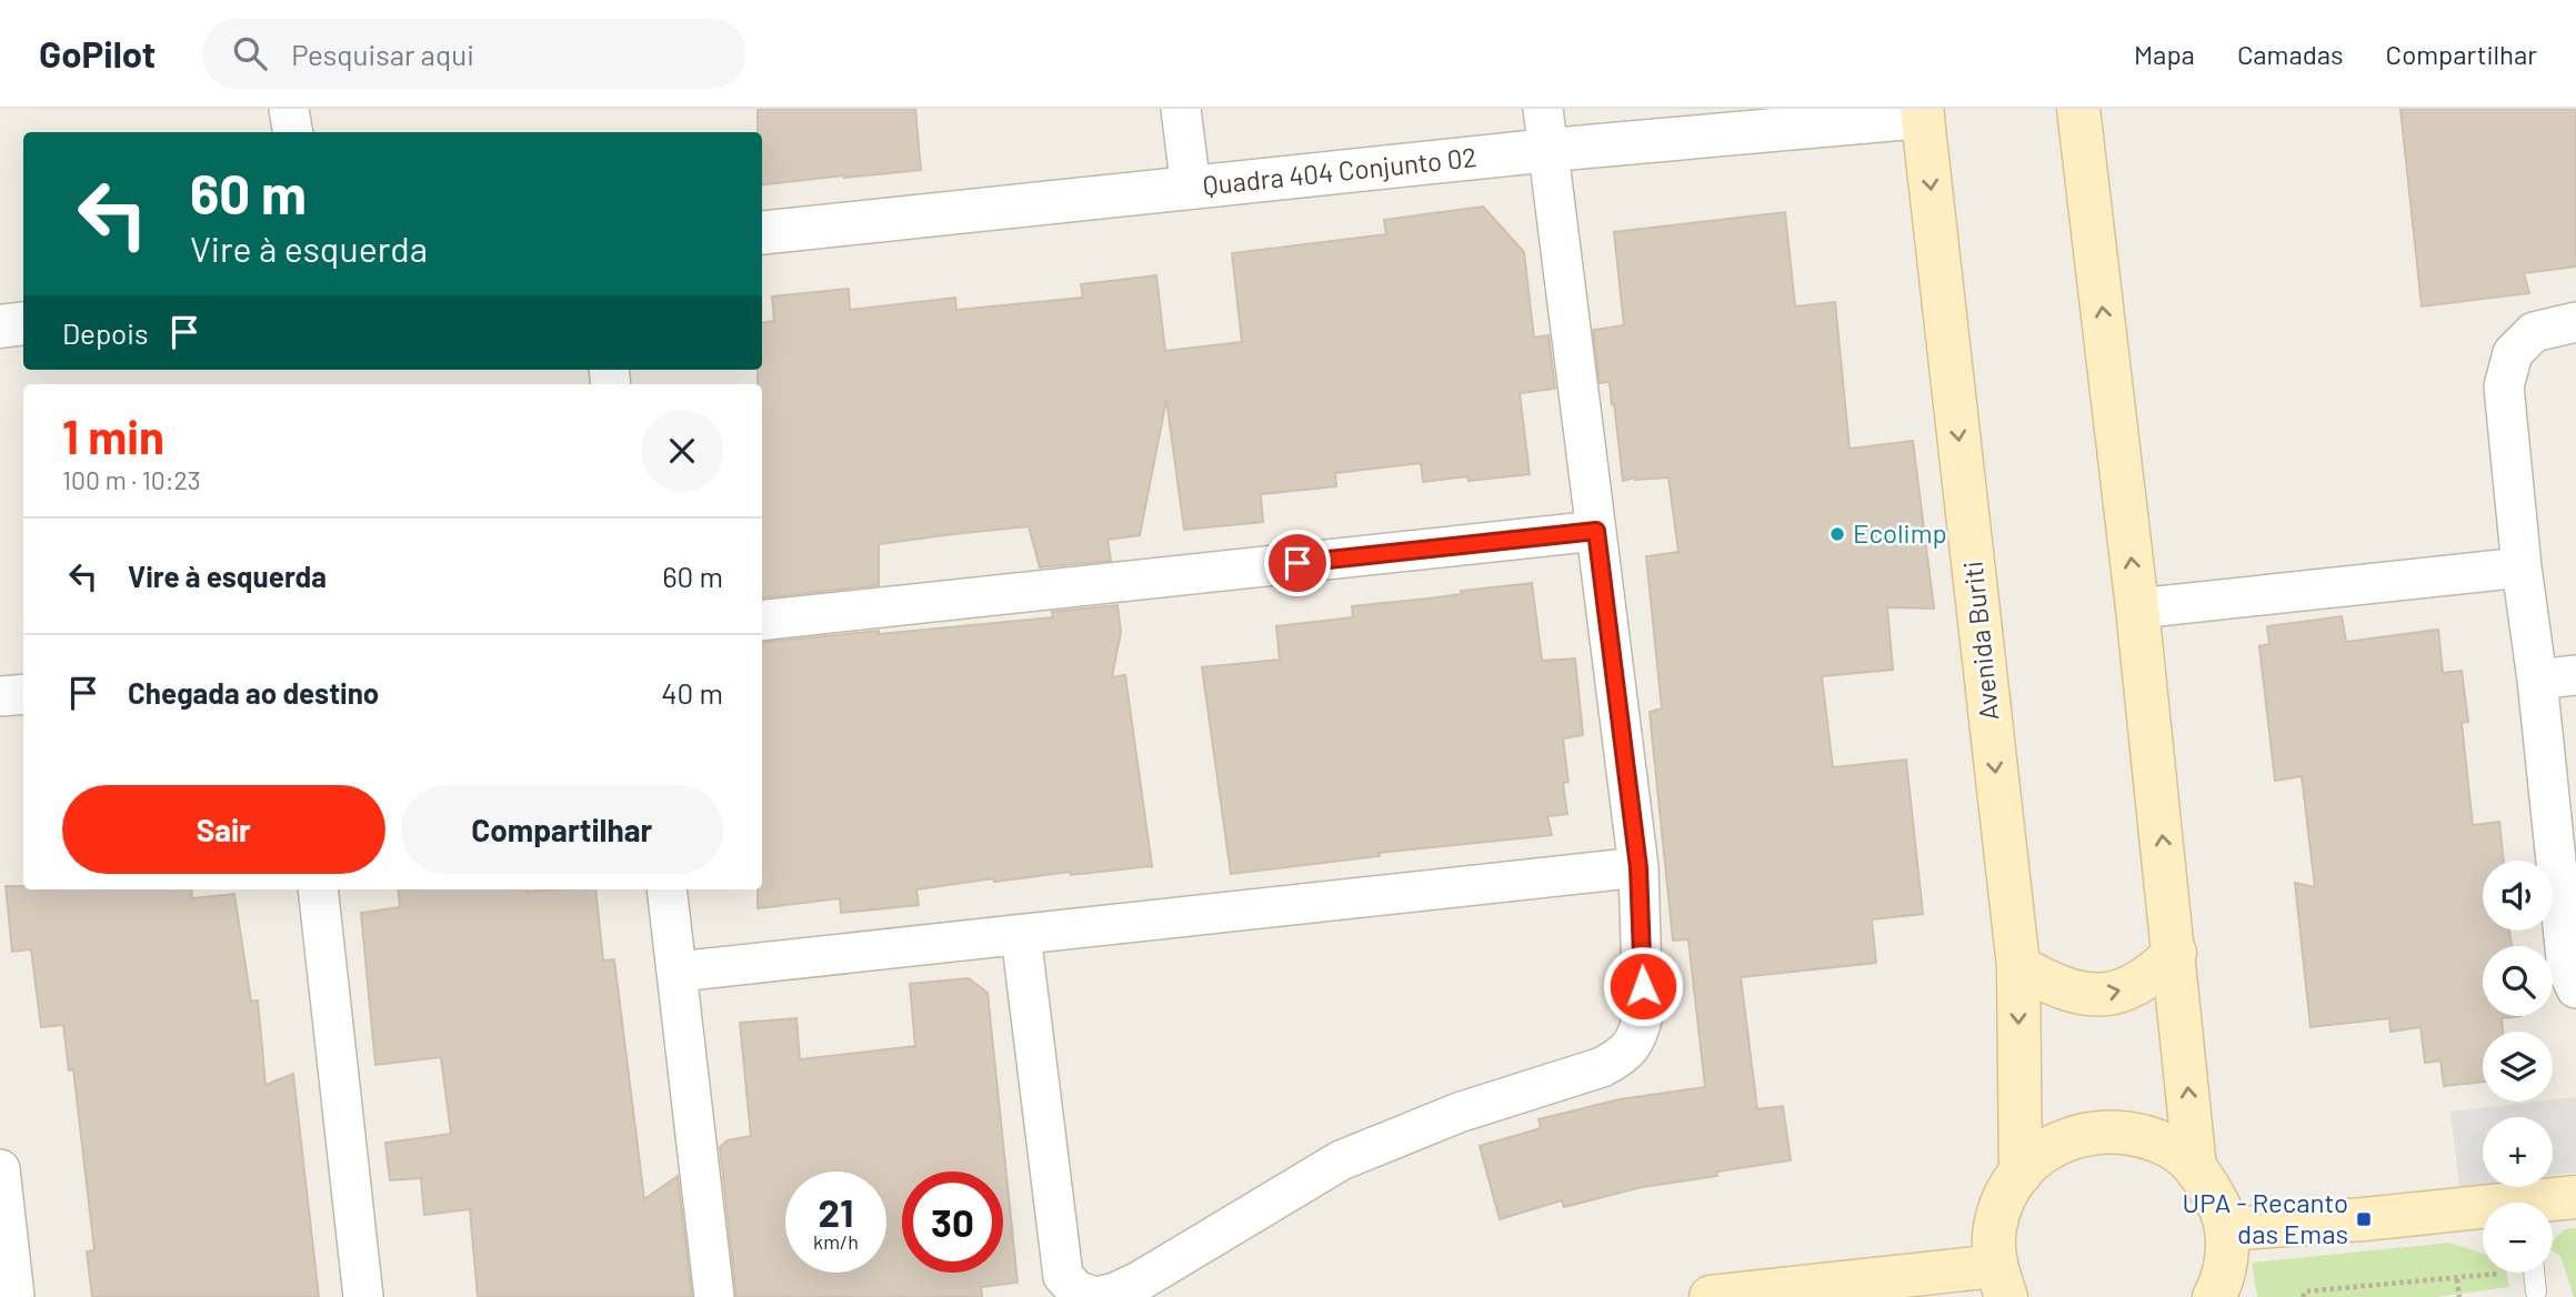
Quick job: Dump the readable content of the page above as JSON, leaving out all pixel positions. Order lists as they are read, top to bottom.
{
  "streets": {
    "main road": ["Avenida Buriti"],
    "street": ["Quadra 404 Conjunto 02"]
  },
  "crossings": [
    ["Quadra 404 Conjunto 02", "Avenida Buriti"]
  ],
  "places": {
    "other": ["Ecolimp"],
    "transit": ["UPA - Recanto das Emas"]
  },
  "page": {
    "header": "GoPilot",
    "search": "Pesquisar aqui",
    "nav": ["Mapa", "Camadas", "Compartilhar"],
    "turn": ["60 m", "Vire à esquerda"],
    "then": "Depois",
    "heading": ["1 min", "100 m · 10:23"],
    "list": [
      {
        "name": "Vire à esquerda",
        "value": "60 m"
      },
      {
        "name": "Chegada ao destino",
        "value": "40 m"
      }
    ],
    "buttons": ["Sair", "Compartilhar"],
    "map_buttons": ["+", "−"],
    "speed": "21 km/h",
    "limit": "30"
  }
}
